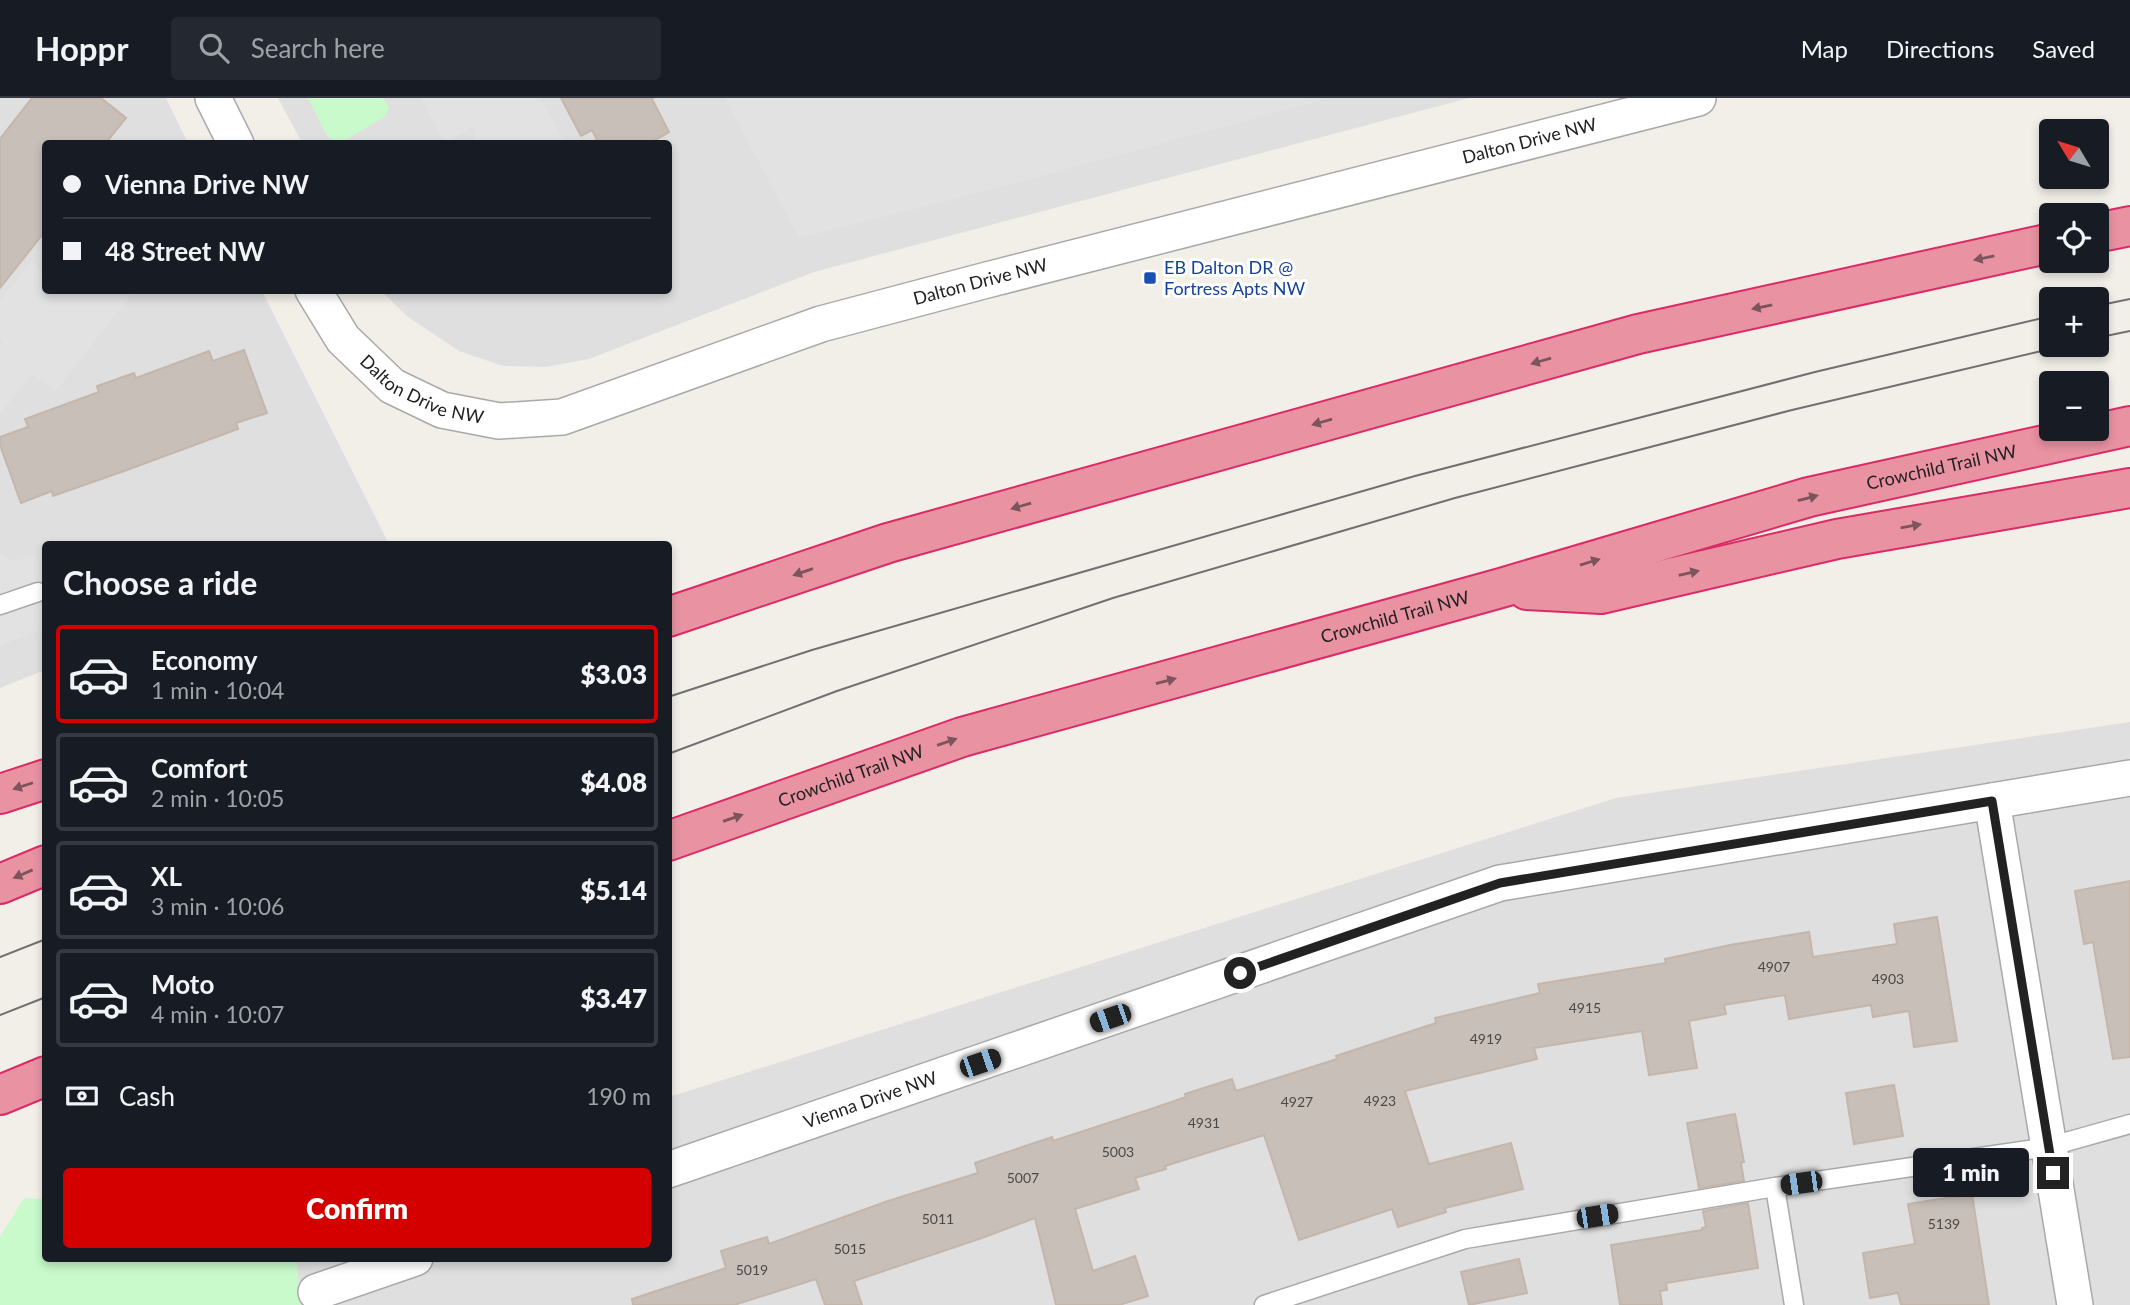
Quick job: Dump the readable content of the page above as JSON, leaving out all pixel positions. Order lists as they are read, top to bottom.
{
  "streets": {
    "highway": ["Crowchild Trail NW"],
    "street": ["Dalton Drive NW", "Vienna Drive NW"]
  },
  "places": {
    "transit": ["EB Dalton DR @ Fortress Apts NW"]
  },
  "house_numbers": [
    "4907",
    "4903",
    "4915",
    "4919",
    "4923",
    "4927",
    "4931",
    "5003",
    "5007",
    "5011",
    "5139",
    "5015",
    "5019"
  ],
  "north": "top left",
  "page": {
    "header": "Hoppr",
    "search": "Search here",
    "nav": ["Map", "Directions", "Saved"],
    "map_buttons": ["+", "−"],
    "banner": ["Vienna Drive NW", "48 Street NW"],
    "heading": "Choose a ride",
    "list": [
      {
        "name": "Economy",
        "note": "1 min · 10:04",
        "value": "$3.03"
      },
      {
        "name": "Comfort",
        "note": "2 min · 10:05",
        "value": "$4.08"
      },
      {
        "name": "XL",
        "note": "3 min · 10:06",
        "value": "$5.14"
      },
      {
        "name": "Moto",
        "note": "4 min · 10:07",
        "value": "$3.47"
      }
    ],
    "pay": ["Cash", "190 m"],
    "bubble": "1 min",
    "buttons": "Confirm"
  }
}
